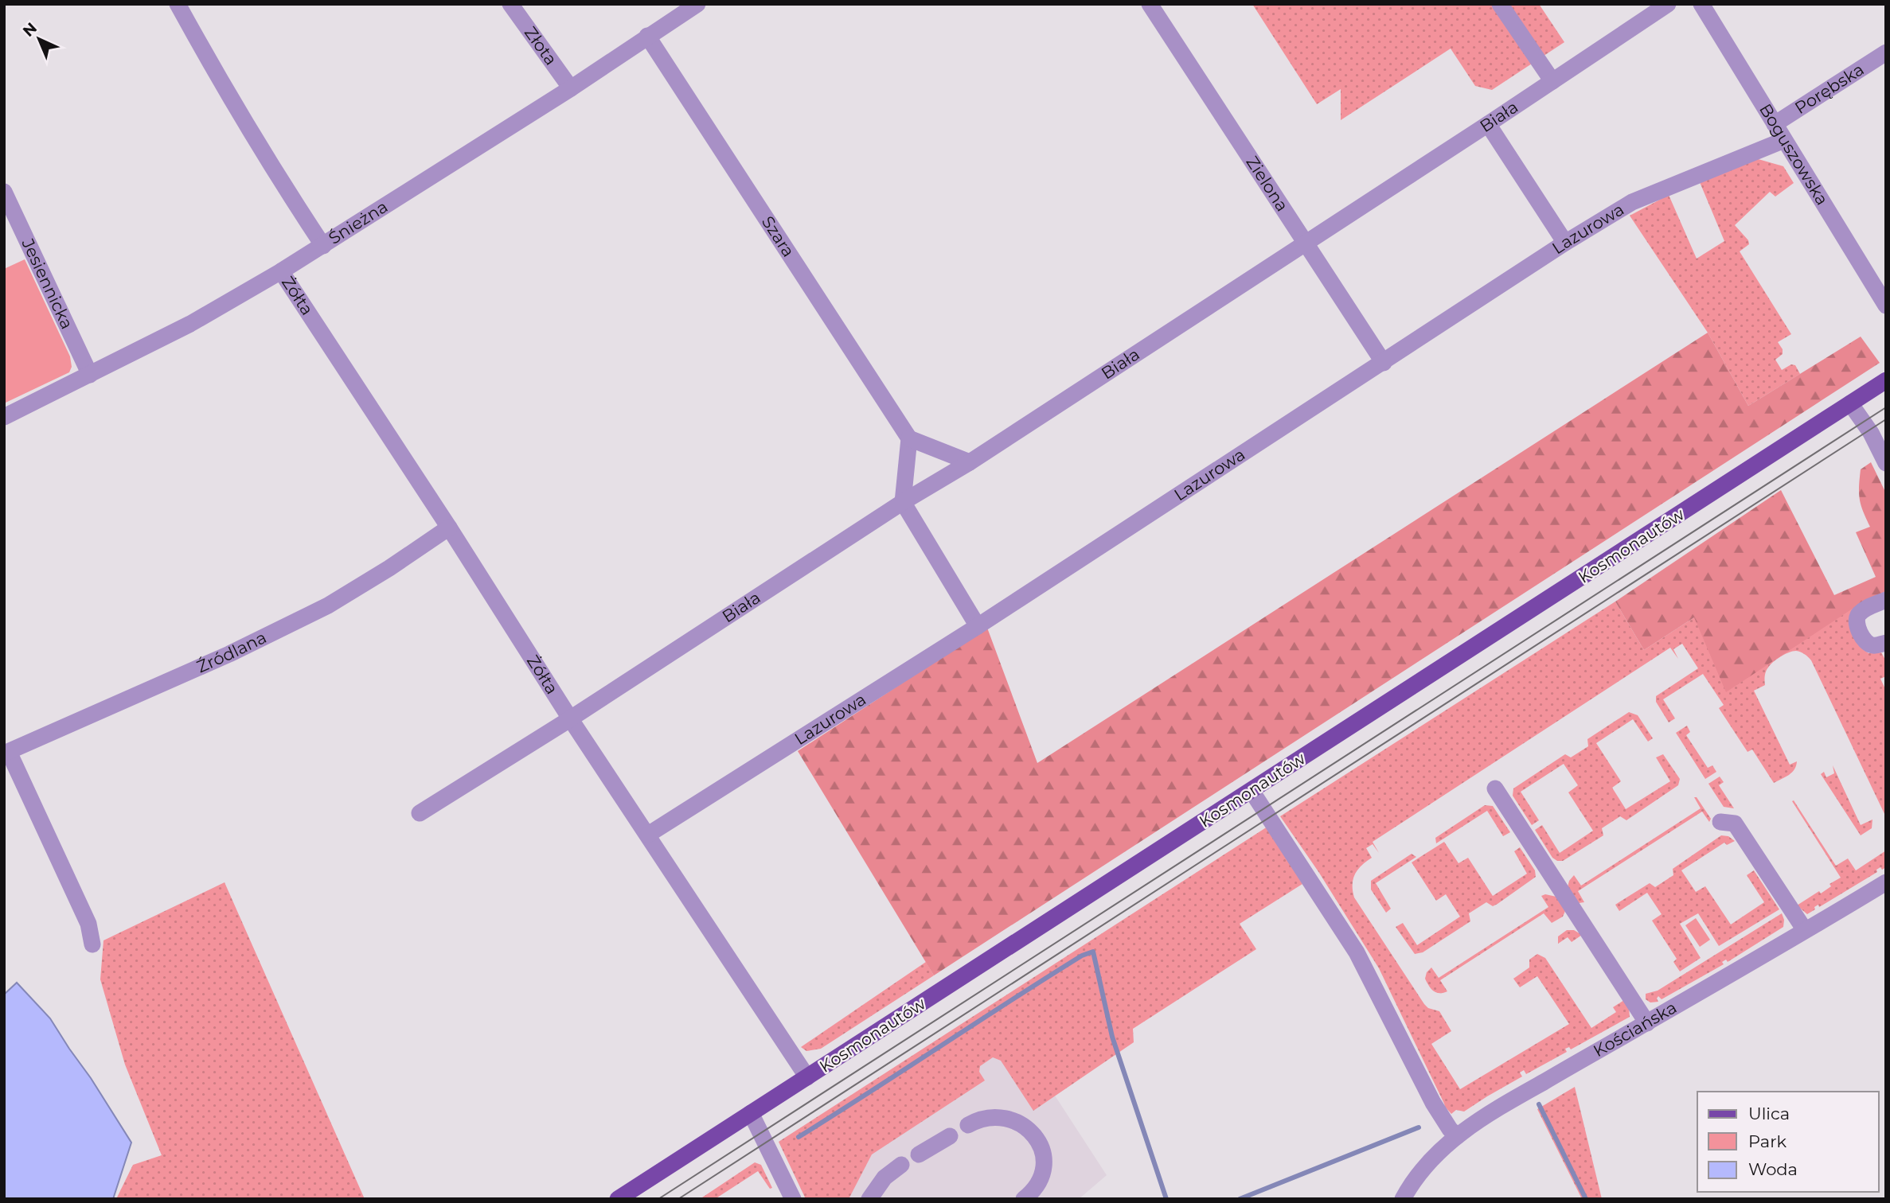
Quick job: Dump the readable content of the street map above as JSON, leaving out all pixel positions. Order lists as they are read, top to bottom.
{
  "streets": {
    "main road": ["Kosmonautów"],
    "street": [
      "Złota",
      "Porębska",
      "Biała",
      "Boguszowska",
      "Zielona",
      "Śnieżna",
      "Lazurowa",
      "Szara",
      "Jesiennicka",
      "Żółta",
      "Źródlana",
      "Kościańska"
    ]
  },
  "crossings": [
    ["Złota", "Śnieżna"],
    ["Porębska", "Boguszowska"],
    ["Biała", "Zielona"],
    ["Biała", "Żółta"],
    ["Boguszowska", "Lazurowa"],
    ["Zielona", "Lazurowa"],
    ["Śnieżna", "Szara"],
    ["Śnieżna", "Jesiennicka"],
    ["Śnieżna", "Żółta"],
    ["Lazurowa", "Żółta"],
    ["Żółta", "Kosmonautów"],
    ["Żółta", "Źródlana"]
  ],
  "legend": ["Ulica", "Park", "Woda"],
  "north": "top left"
}
